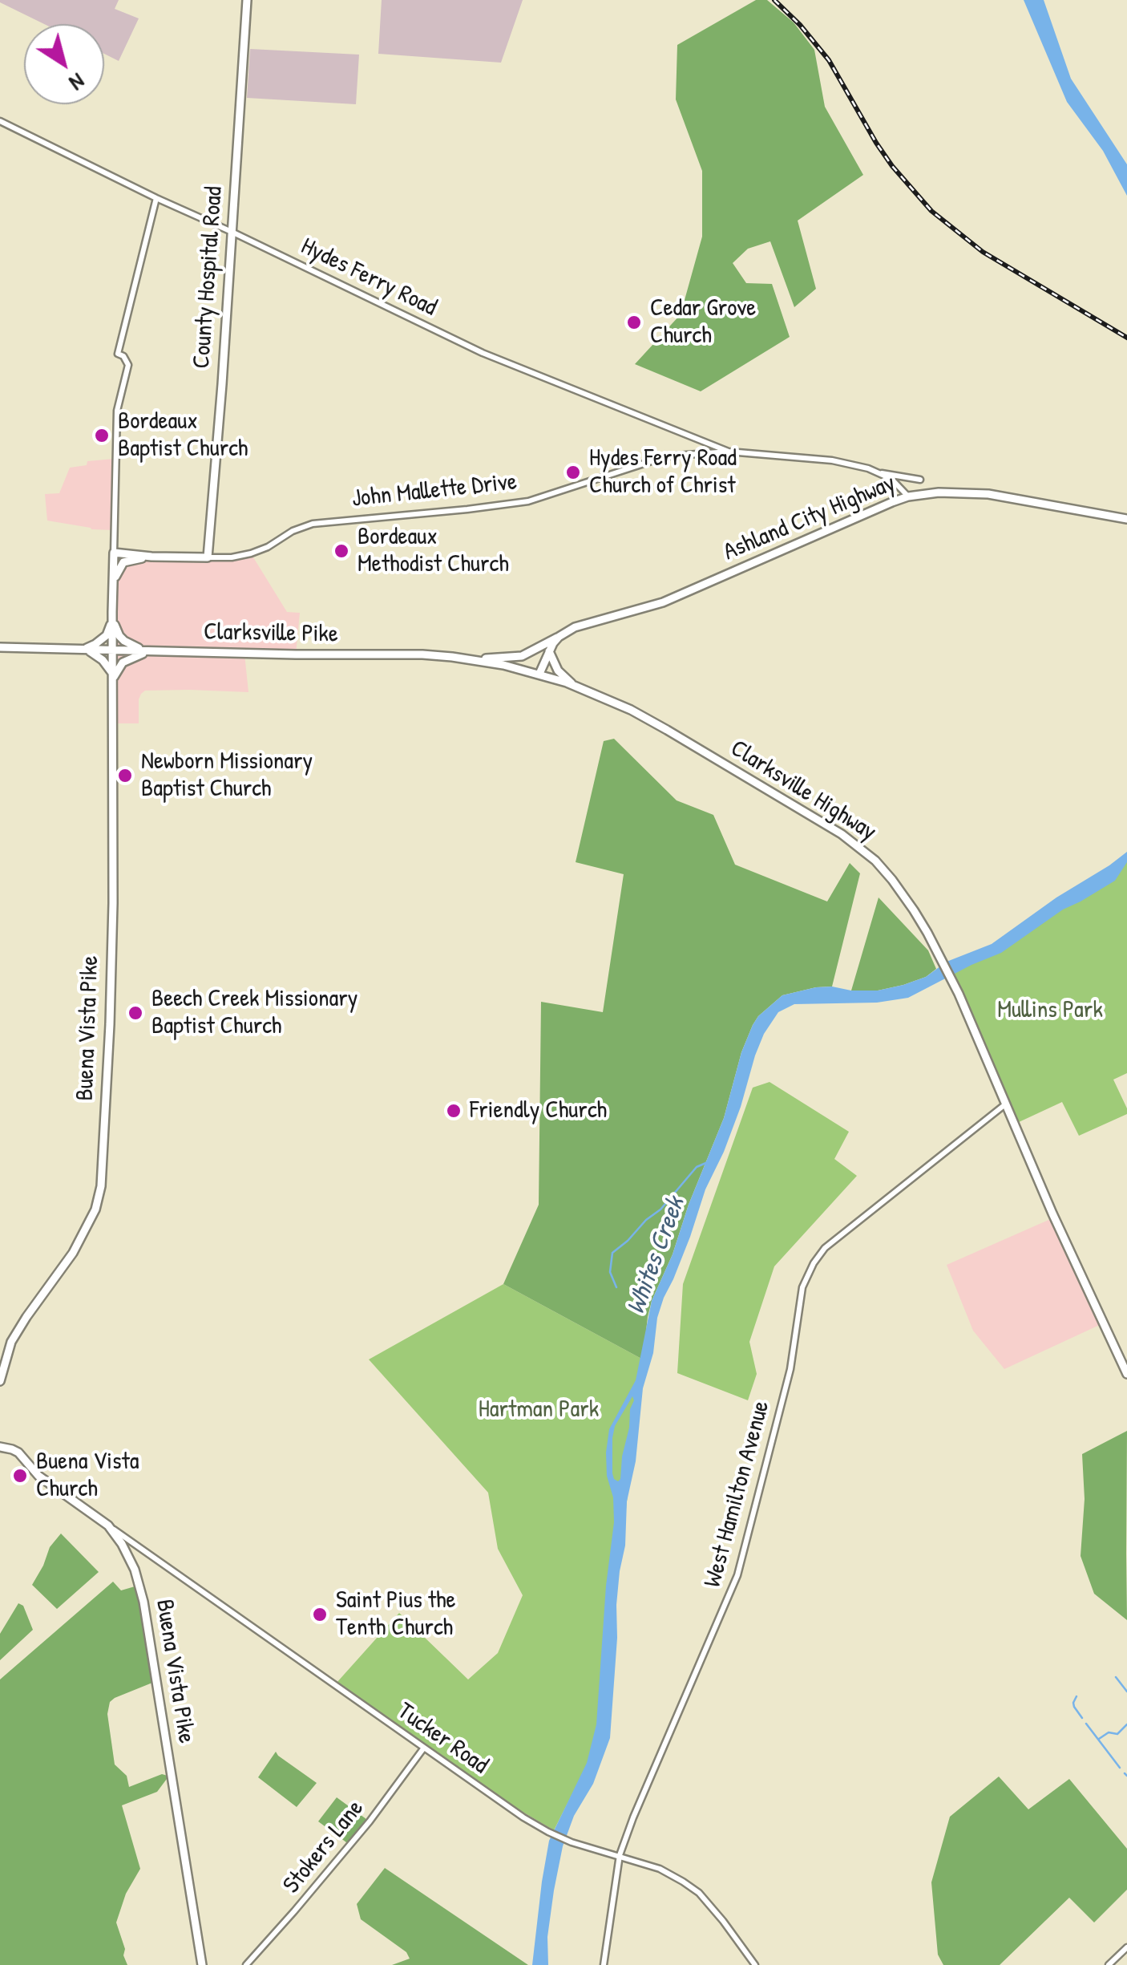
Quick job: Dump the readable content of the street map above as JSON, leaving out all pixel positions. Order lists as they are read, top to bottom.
{
  "streets": {
    "main road": [
      "County Hospital Road",
      "John Mallette Drive",
      "Ashland City Highway",
      "Clarksville Pike",
      "Clarksville Highway",
      "Buena Vista Pike"
    ],
    "street": [
      "Hydes Ferry Road",
      "West Hamilton Avenue",
      "Tucker Road",
      "Stokers Lane"
    ]
  },
  "crossings": [
    ["County Hospital Road", "Hydes Ferry Road"],
    ["County Hospital Road", "John Mallette Drive"],
    ["Hydes Ferry Road", "John Mallette Drive"],
    ["John Mallette Drive", "Buena Vista Pike"],
    ["Ashland City Highway", "Clarksville Pike"],
    ["Clarksville Pike", "Clarksville Highway"],
    ["Clarksville Pike", "Buena Vista Pike"],
    ["Clarksville Highway", "West Hamilton Avenue"],
    ["Buena Vista Pike", "Tucker Road"],
    ["West Hamilton Avenue", "Tucker Road"],
    ["Tucker Road", "Stokers Lane"]
  ],
  "water": ["Whites Creek"],
  "parks": ["Mullins Park", "Hartman Park"],
  "places": [
    "Cedar Grove Church",
    "Bordeaux Baptist Church",
    "Hydes Ferry Road Church of Christ",
    "Bordeaux Methodist Church",
    "Newborn Missionary Baptist Church",
    "Beech Creek Missionary Baptist Church",
    "Friendly Church",
    "Buena Vista Church",
    "Saint Pius the Tenth Church"
  ],
  "north": "bottom right"
}
